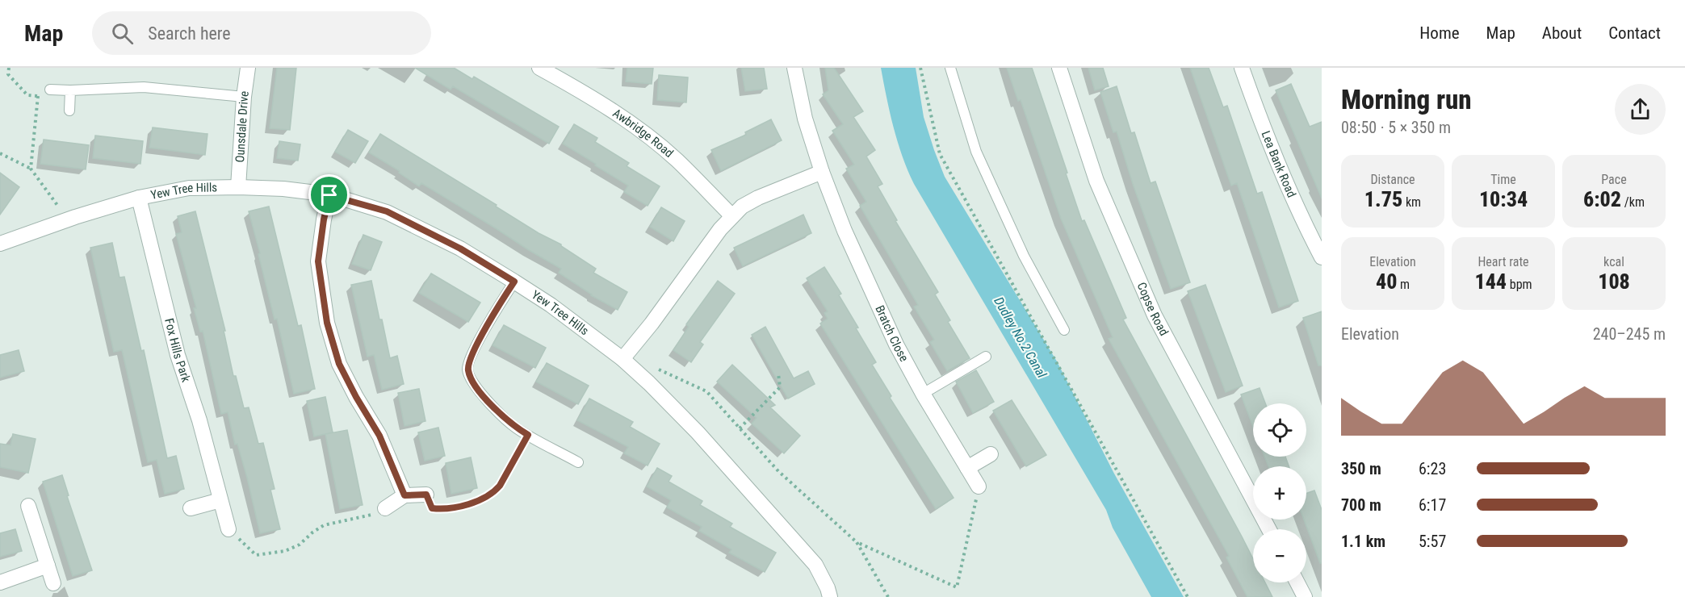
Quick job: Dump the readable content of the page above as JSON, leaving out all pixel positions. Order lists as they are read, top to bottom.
{
  "streets": {
    "street": [
      "Ounsdale Drive",
      "Awbridge Road",
      "Lea Bank Road",
      "Yew Tree Hills",
      "Copse Road",
      "Bratch Close",
      "Fox Hills Park"
    ]
  },
  "crossings": [
    ["Ounsdale Drive", "Yew Tree Hills"],
    ["Yew Tree Hills", "Fox Hills Park"]
  ],
  "water": ["Dudley No.2 Canal"],
  "page": {
    "header": "Map",
    "search": "Search here",
    "nav": [
      "Home",
      "Map",
      "About",
      "Contact"
    ],
    "heading": ["Morning run", "08:50 · 5 × 350 m"],
    "stats": [
      ["Distance", "1.75 km"],
      ["Time", "10:34"],
      ["Pace", "6:02 /km"],
      ["Elevation", "40 m"],
      ["Heart rate", "144 bpm"],
      ["kcal", "108"]
    ],
    "chart": ["Elevation", "240–245 m"],
    "map_buttons": ["+", "−"],
    "list": [
      {
        "name": "350 m",
        "note": "6:23"
      },
      {
        "name": "700 m",
        "note": "6:17"
      },
      {
        "name": "1.1 km",
        "note": "5:57"
      }
    ]
  }
}
